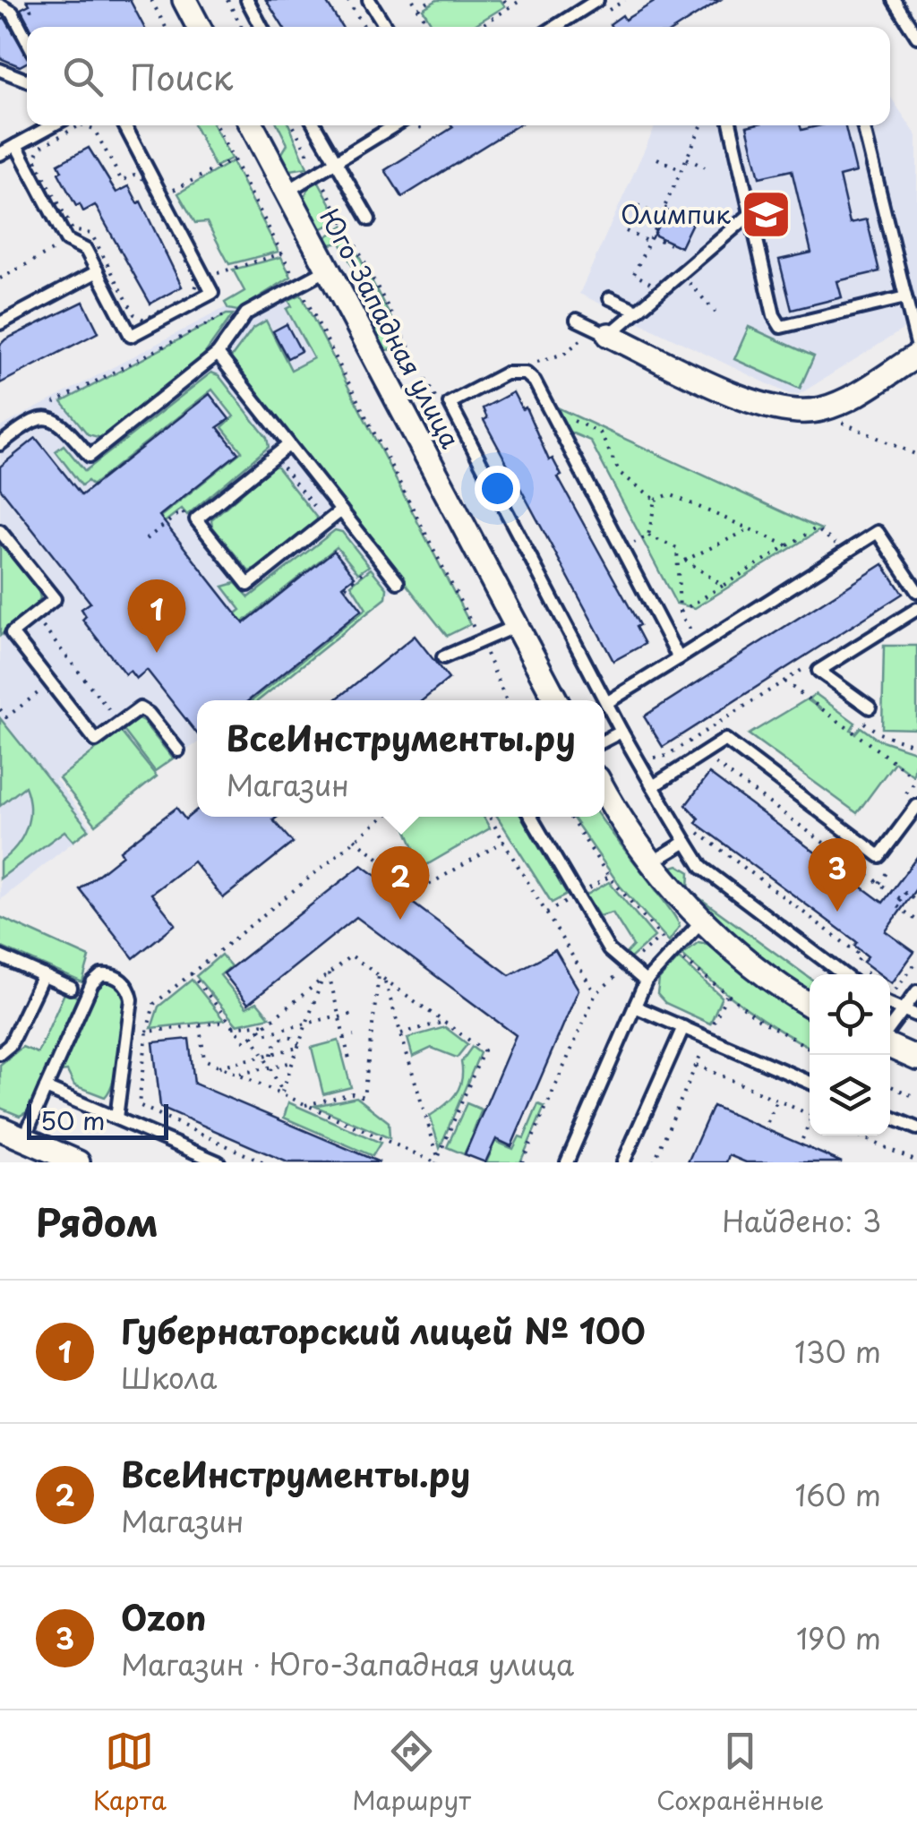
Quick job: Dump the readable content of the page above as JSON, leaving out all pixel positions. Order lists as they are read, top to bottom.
{
  "streets": {
    "street": ["Юго-Западная улица"]
  },
  "places": {
    "school or university": ["Олимпик"]
  },
  "scale_bar": "50 m",
  "page": {
    "search": "Поиск",
    "pins": ["1", "3", "2"],
    "popup": ["ВсеИнструменты.ру", "Магазин"],
    "scale": "50 m",
    "heading": ["Рядом", "Найдено: 3"],
    "list": [
      {
        "mark": "1",
        "name": "Губернаторский лицей № 100",
        "note": "Школа",
        "value": "130 m"
      },
      {
        "mark": "2",
        "name": "ВсеИнструменты.ру",
        "note": "Магазин",
        "value": "160 m"
      },
      {
        "mark": "3",
        "name": "Ozon",
        "note": "Магазин · Юго-Западная улица",
        "value": "190 m"
      }
    ],
    "nav": ["Карта", "Маршрут", "Сохранённые"]
  }
}
